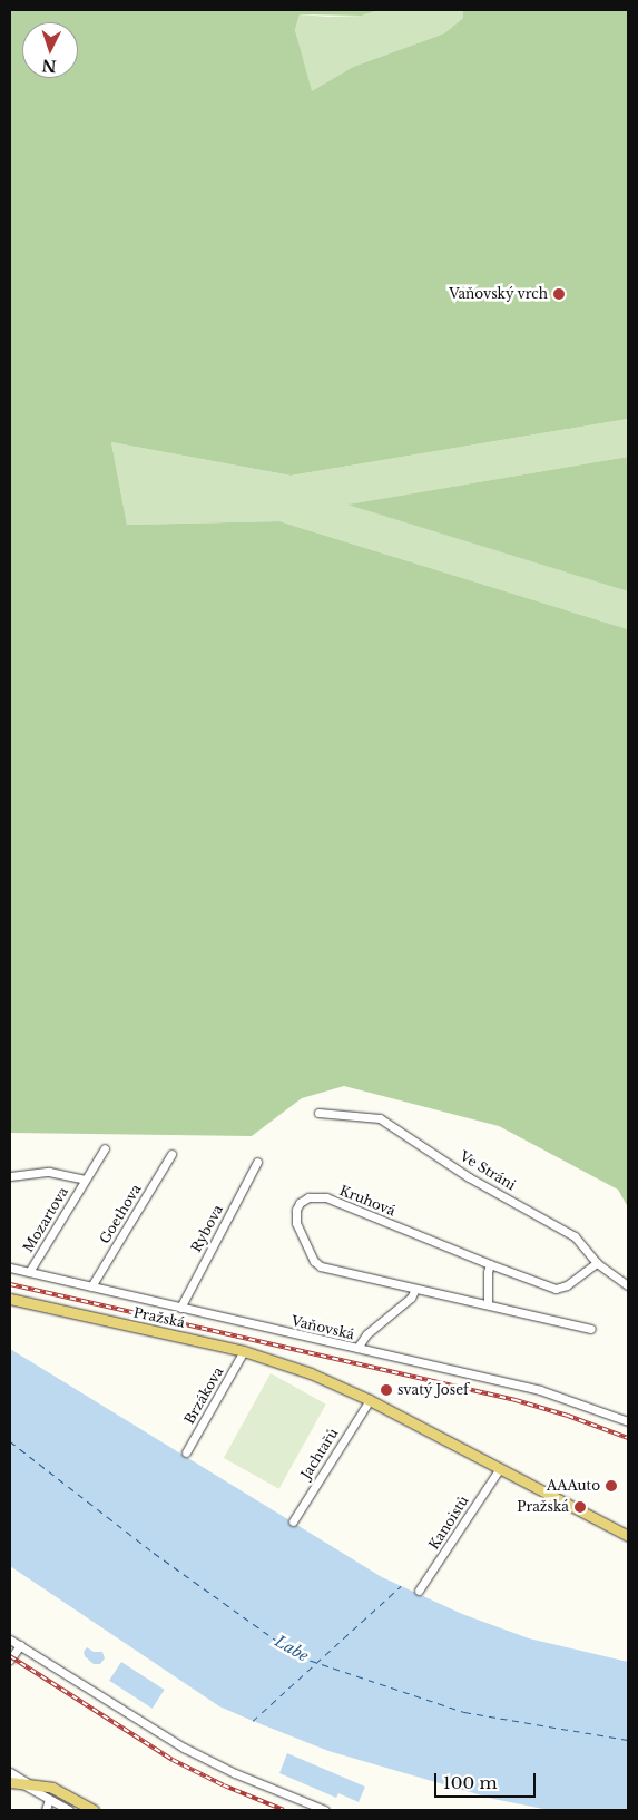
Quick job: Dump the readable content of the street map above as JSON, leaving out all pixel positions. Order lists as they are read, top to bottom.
{
  "streets": {
    "main road": ["Pražská"],
    "street": [
      "Ve Stráni",
      "Kruhová",
      "Goethova",
      "Mozartova",
      "Rybova",
      "Vaňovská",
      "Brzákova",
      "Jachtařů",
      "Kanoistů"
    ]
  },
  "crossings": [
    ["Ve Stráni", "Kruhová"],
    ["Goethova", "Vaňovská"],
    ["Mozartova", "Vaňovská"],
    ["Rybova", "Vaňovská"],
    ["Pražská", "Brzákova"],
    ["Pražská", "Jachtařů"],
    ["Pražská", "Kanoistů"]
  ],
  "water": ["Labe"],
  "places": [
    "Vaňovský vrch",
    "svatý Josef",
    "AAAuto",
    "Pražská"
  ],
  "scale_bar": "100 m",
  "north": "bottom"
}
